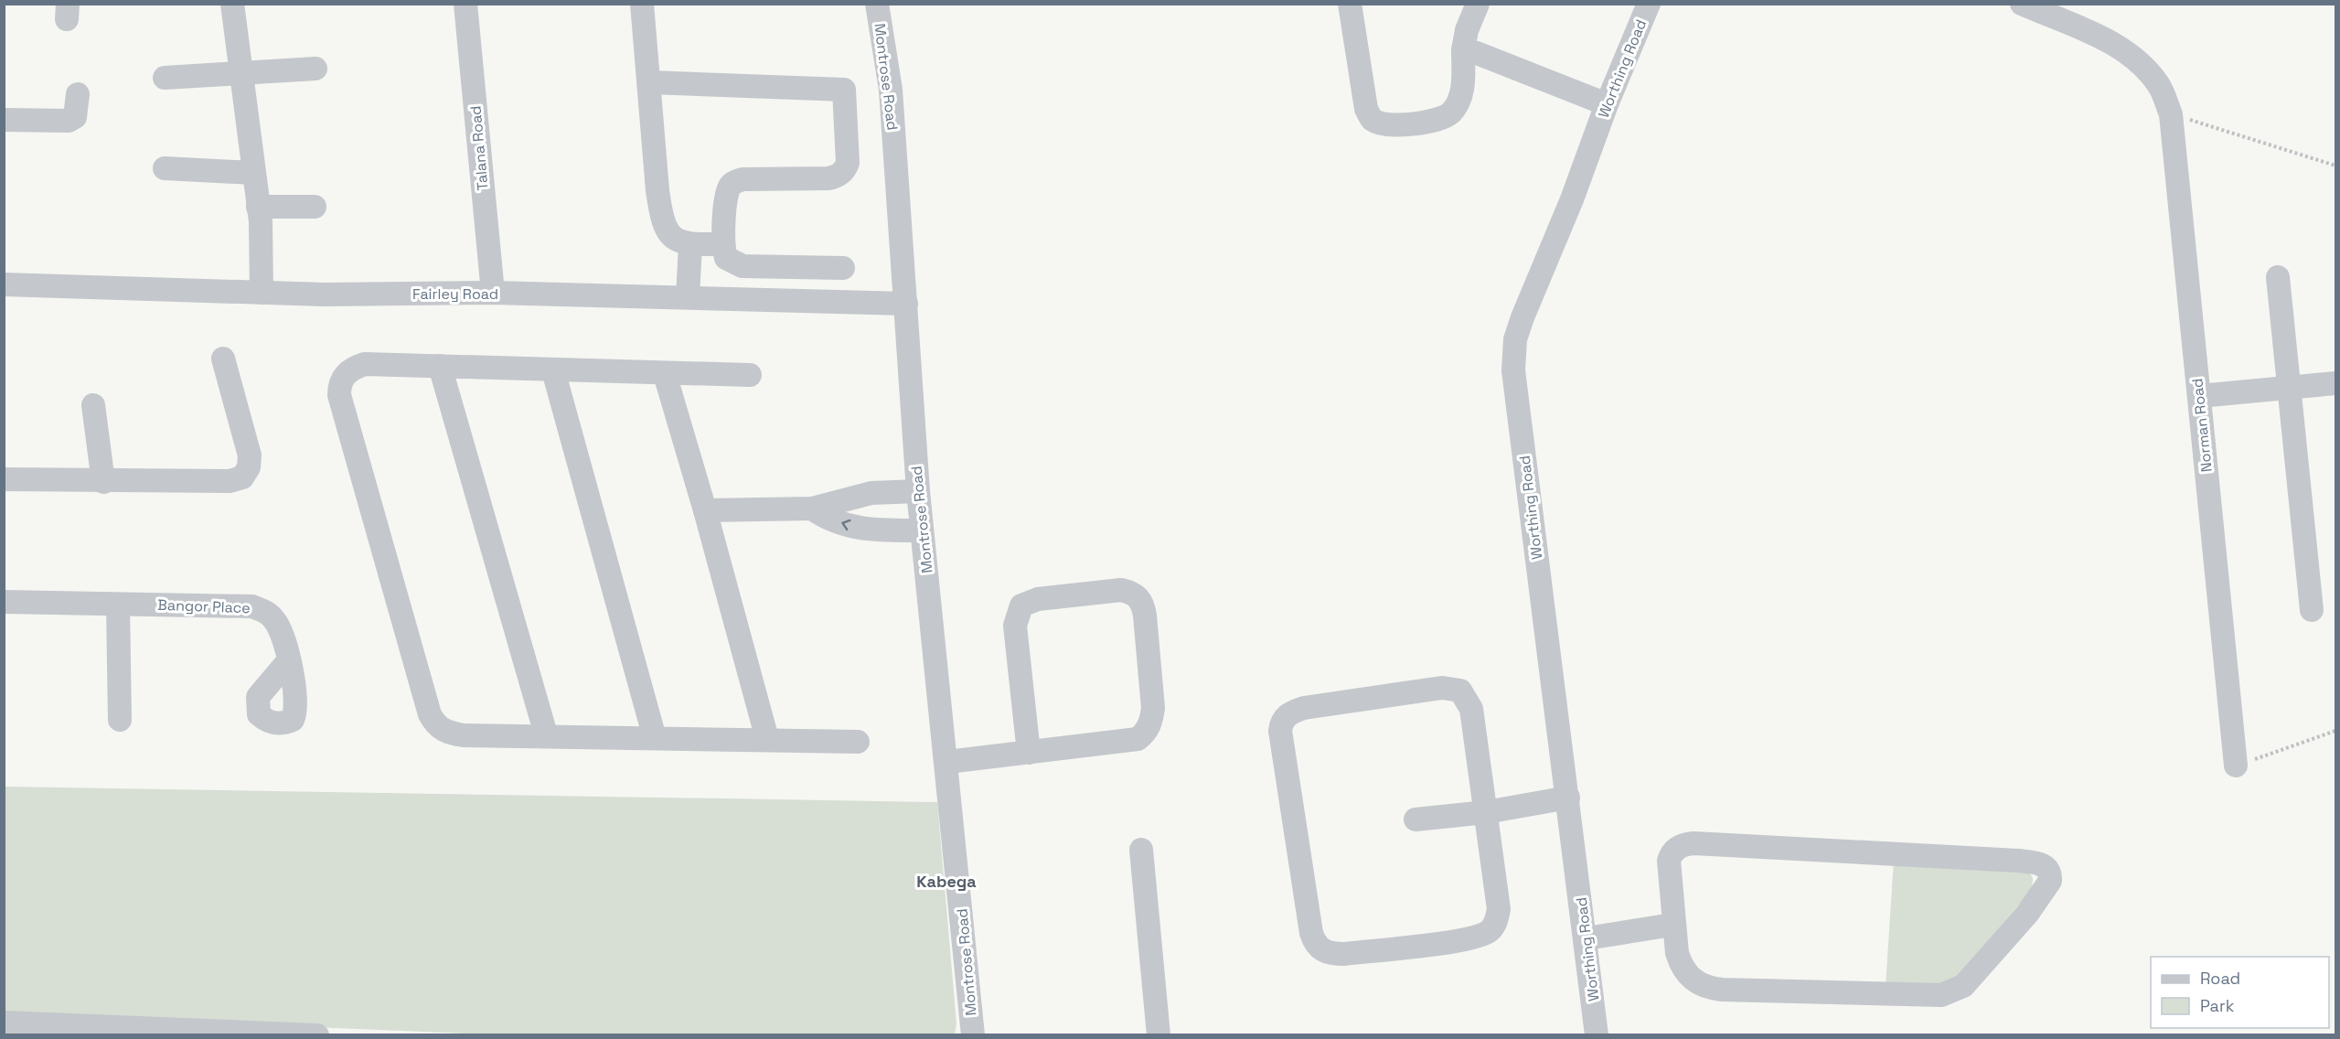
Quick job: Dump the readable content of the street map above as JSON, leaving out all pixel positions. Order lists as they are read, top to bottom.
{
  "streets": {
    "street": [
      "Worthing Road",
      "Montrose Road",
      "Talana Road",
      "Fairley Road",
      "Norman Road",
      "Bangor Place"
    ]
  },
  "crossings": [
    ["Montrose Road", "Fairley Road"],
    ["Talana Road", "Fairley Road"]
  ],
  "districts": ["Kabega"],
  "legend": ["Road", "Park"]
}
